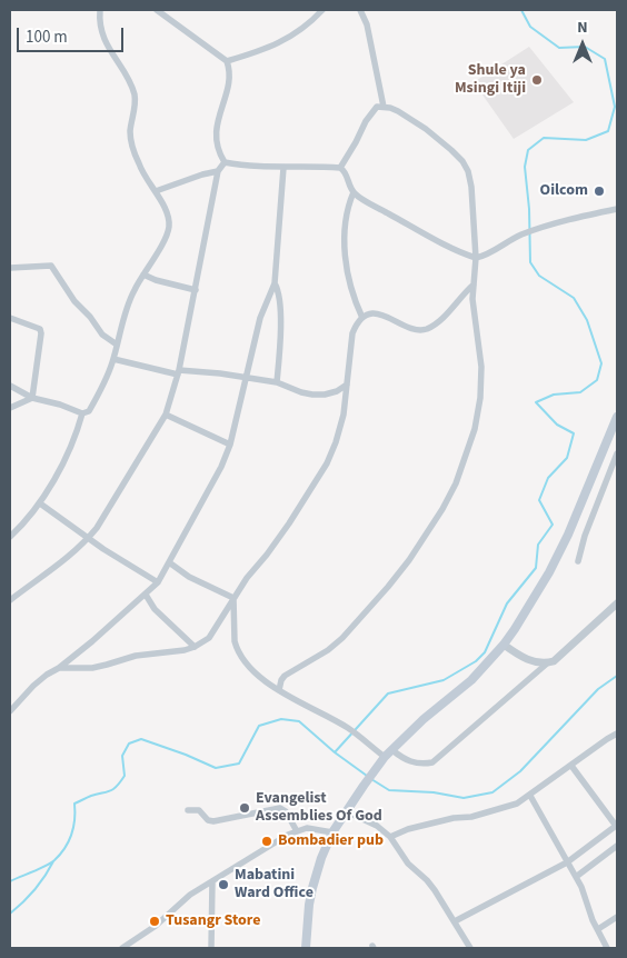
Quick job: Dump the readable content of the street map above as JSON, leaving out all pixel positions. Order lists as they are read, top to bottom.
{
  "places": [
    "Shule ya Msingi Itiji",
    "Oilcom",
    "Evangelist Assemblies Of God",
    "Bombadier pub",
    "Mabatini Ward Office",
    "Tusangr Store"
  ],
  "scale_bar": "100 m",
  "north": "top"
}
